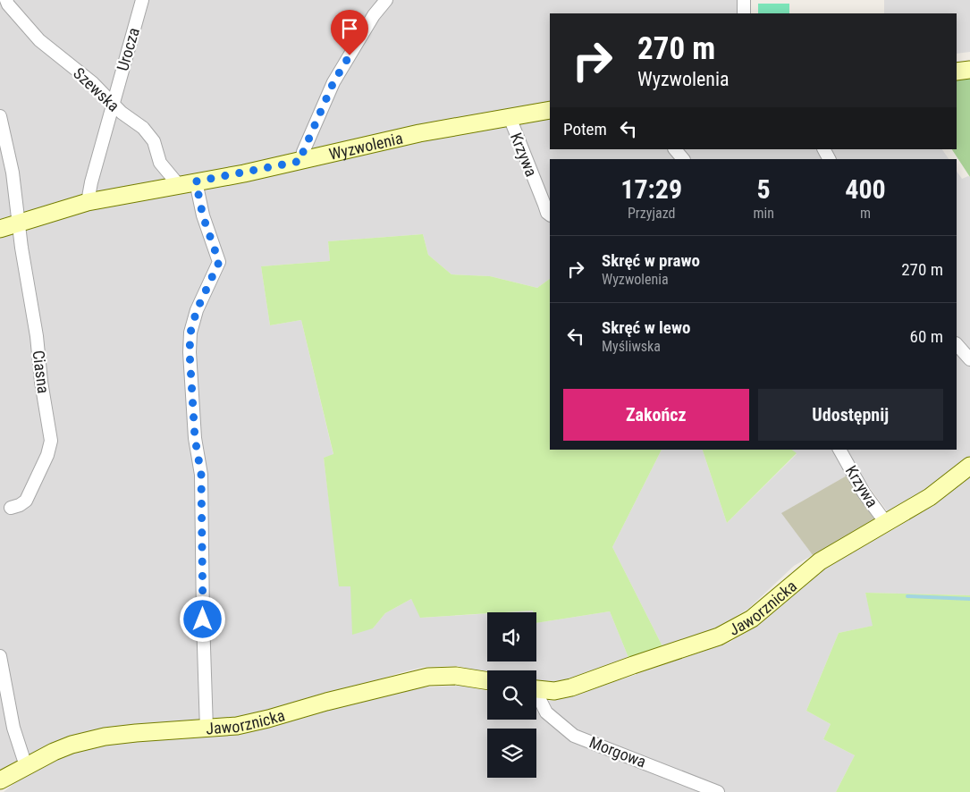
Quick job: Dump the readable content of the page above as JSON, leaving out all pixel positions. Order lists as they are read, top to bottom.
{
  "streets": {
    "street": [
      "Urocza",
      "Szewska",
      "Wyzwolenia",
      "Krzywa",
      "Ciasna",
      "Jaworznicka",
      "Morgowa"
    ]
  },
  "crossings": [
    ["Urocza", "Szewska"],
    ["Urocza", "Wyzwolenia"],
    ["Szewska", "Wyzwolenia"],
    ["Wyzwolenia", "Krzywa"],
    ["Wyzwolenia", "Ciasna"],
    ["Krzywa", "Jaworznicka"]
  ],
  "page": {
    "turn": ["270 m", "Wyzwolenia"],
    "then": "Potem",
    "eta": [
      "17:29",
      "Przyjazd",
      "5",
      "min",
      "400",
      "m"
    ],
    "list": [
      {
        "name": "Skręć w prawo",
        "note": "Wyzwolenia",
        "value": "270 m"
      },
      {
        "name": "Skręć w lewo",
        "note": "Myśliwska",
        "value": "60 m"
      }
    ],
    "buttons": ["Zakończ", "Udostępnij"]
  }
}
